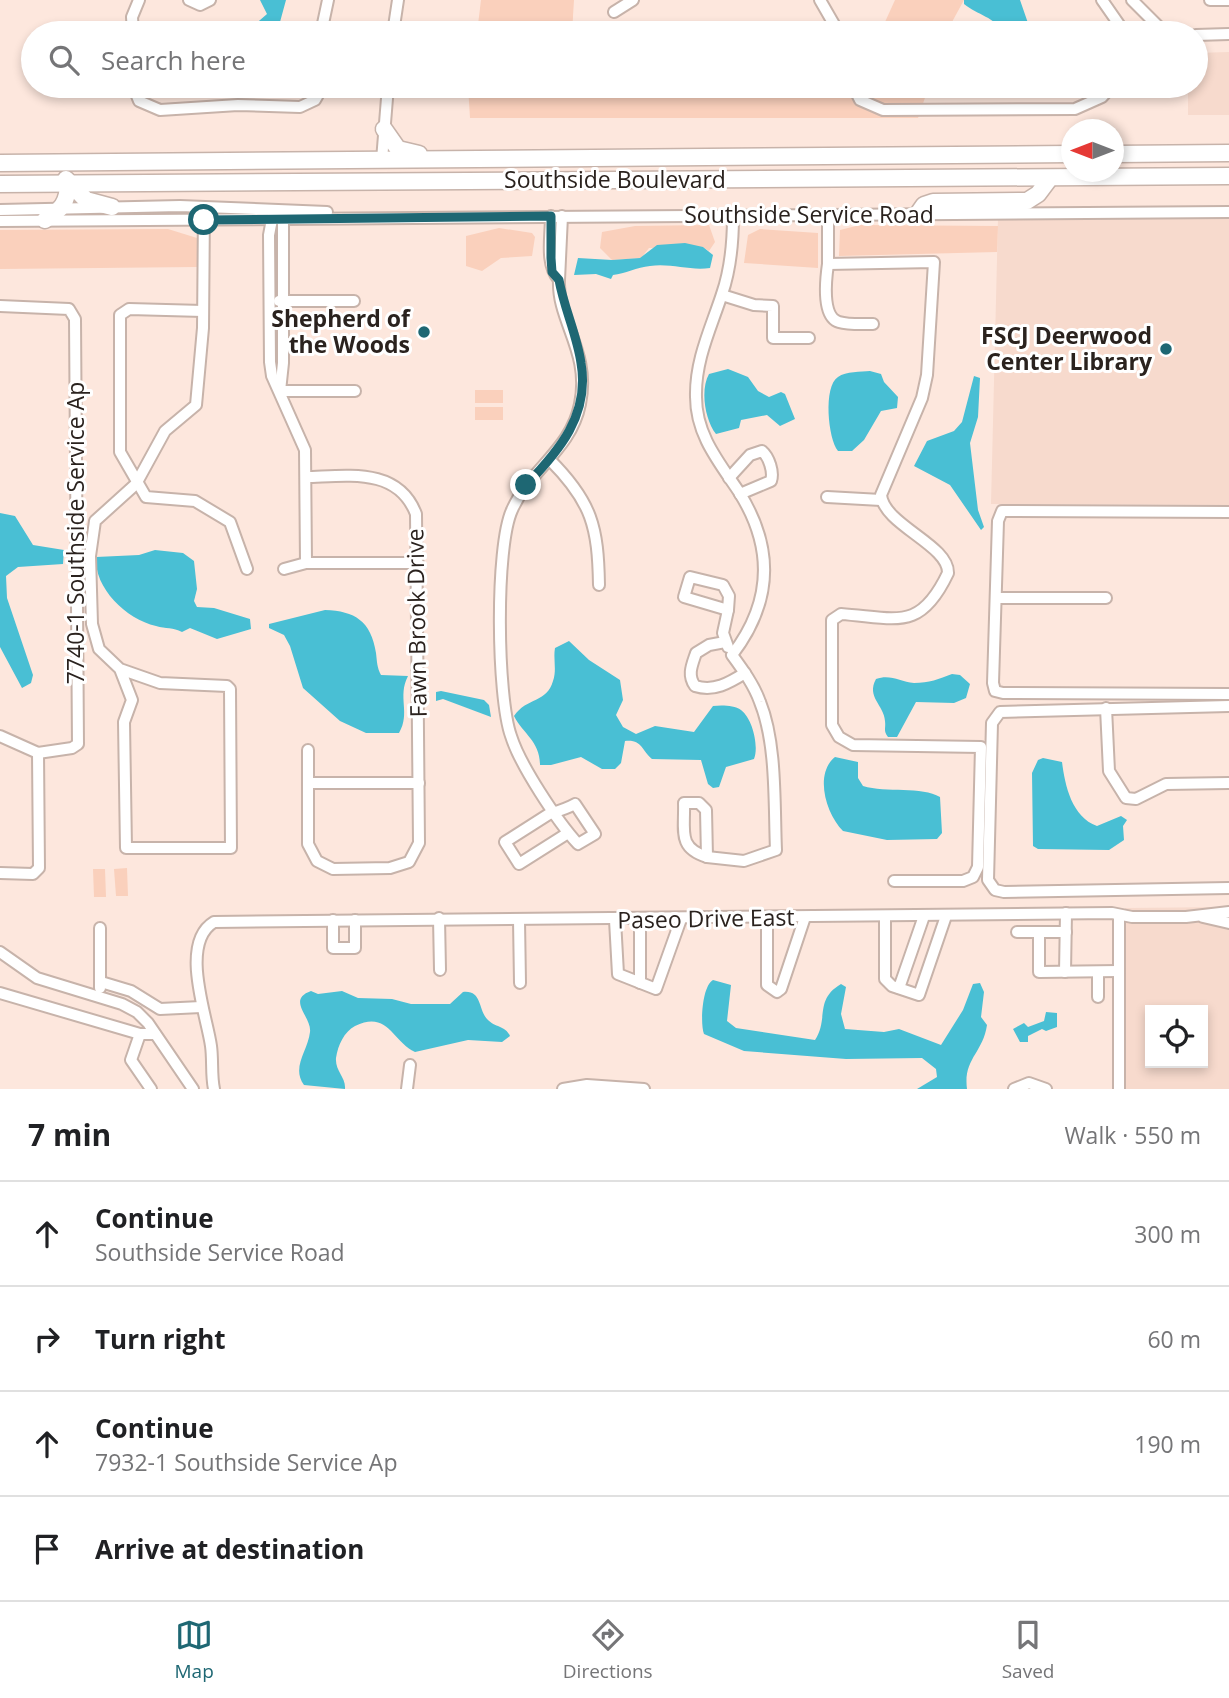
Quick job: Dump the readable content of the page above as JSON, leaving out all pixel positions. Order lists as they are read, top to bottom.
{
  "streets": {
    "highway": ["Southside Boulevard"],
    "street": [
      "Southside Service Road",
      "7740-1 Southside Service Ap",
      "Fawn Brook Drive",
      "Paseo Drive East"
    ]
  },
  "places": ["Shepherd of the Woods", "FSCJ Deerwood Center Library"],
  "north": "left",
  "page": {
    "search": "Search here",
    "heading": ["7 min", "Walk · 550 m"],
    "list": [
      ["Continue", "Southside Service Road", "300 m"],
      ["Turn right", "60 m"],
      ["Continue", "7932-1 Southside Service Ap", "190 m"],
      "Arrive at destination"
    ],
    "nav": ["Map", "Directions", "Saved"]
  }
}
